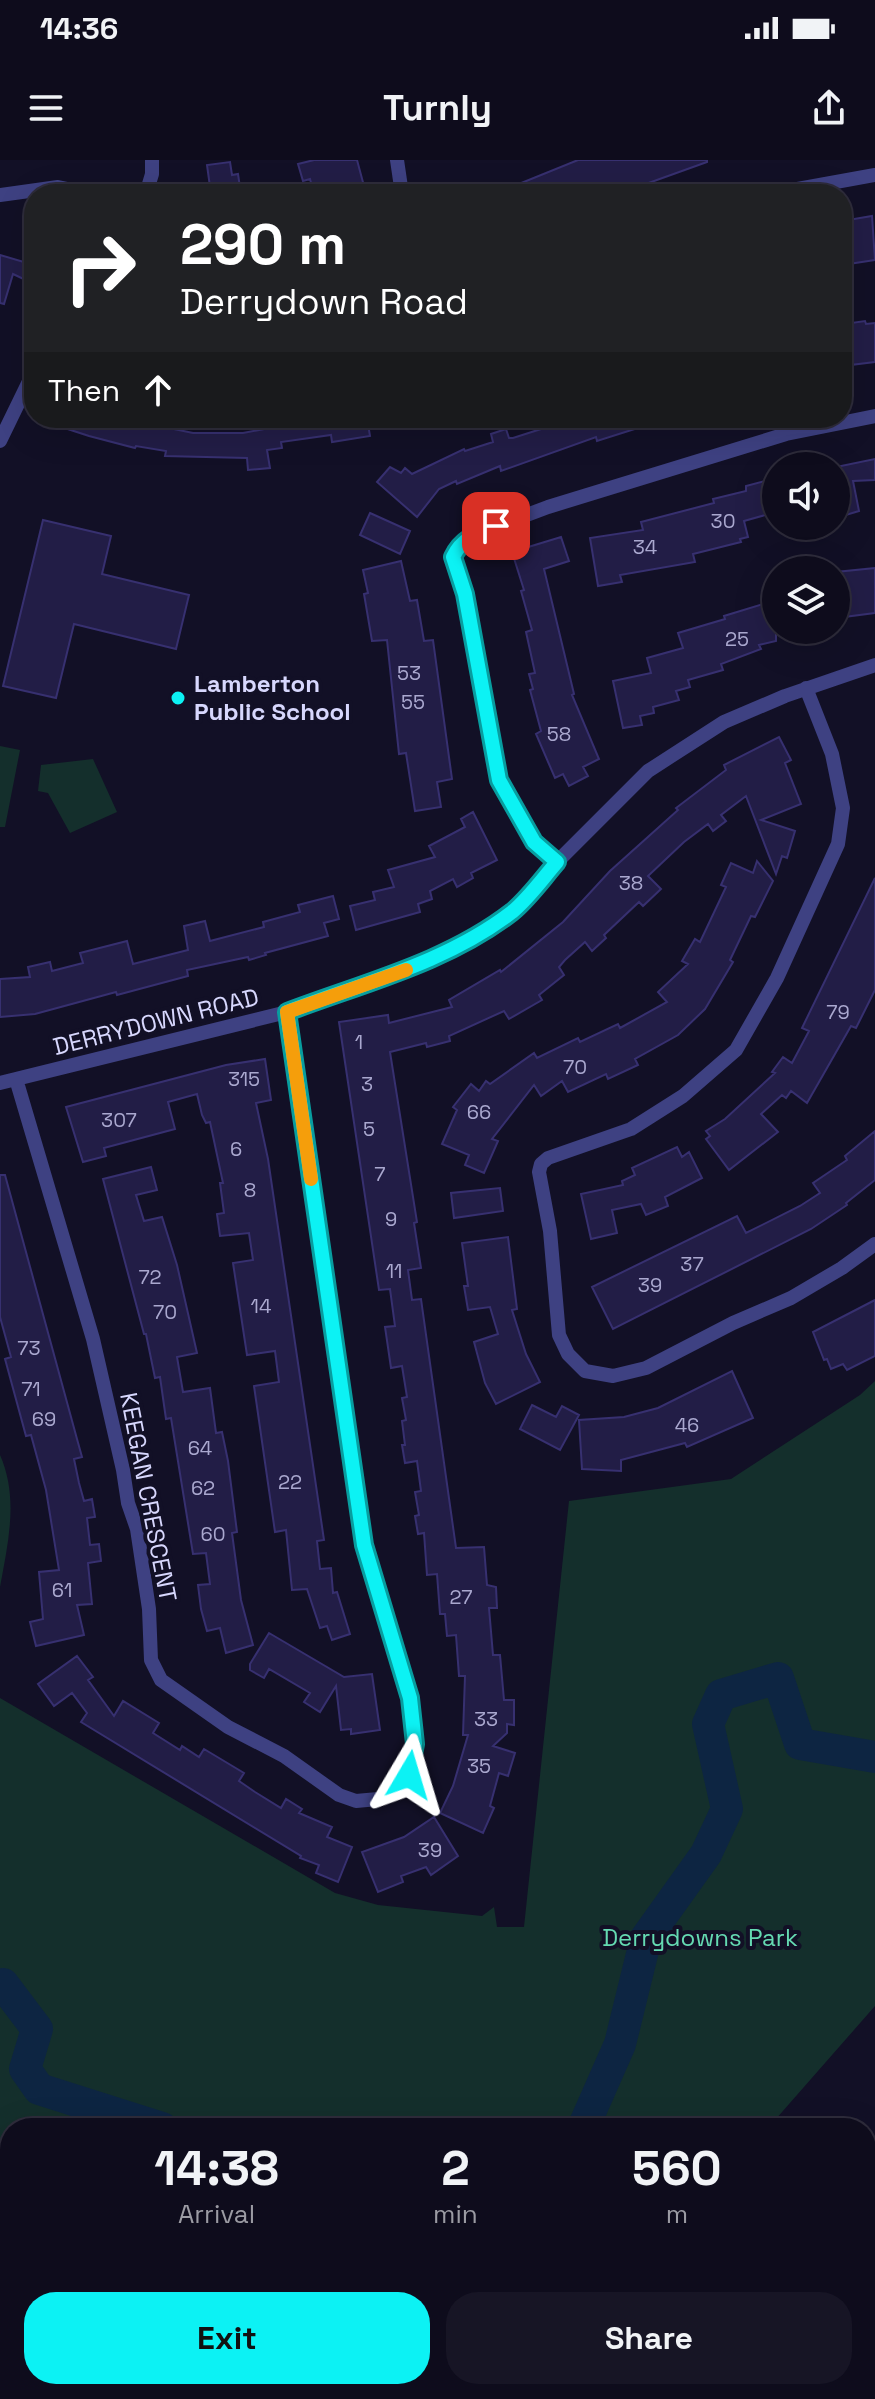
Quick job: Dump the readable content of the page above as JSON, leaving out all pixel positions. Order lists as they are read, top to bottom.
{
  "streets": {
    "street": ["DERRYDOWN ROAD", "KEEGAN CRESCENT"]
  },
  "crossings": [
    ["DERRYDOWN ROAD", "KEEGAN CRESCENT"]
  ],
  "parks": ["Derrydowns Park"],
  "places": ["Lamberton Public School"],
  "house_numbers": [
    "30",
    "34",
    "25",
    "53",
    "55",
    "58",
    "38",
    "79",
    "1",
    "70",
    "315",
    "3",
    "66",
    "307",
    "5",
    "6",
    "7",
    "8",
    "9",
    "37",
    "11",
    "72",
    "39",
    "14",
    "70",
    "73",
    "71",
    "69",
    "46",
    "64",
    "22",
    "62",
    "60",
    "61",
    "27",
    "33",
    "35",
    "39"
  ],
  "page": {
    "status": "14:36",
    "header": "Turnly",
    "turn": ["290 m", "Derrydown Road"],
    "then": "Then",
    "eta": [
      "14:38",
      "Arrival",
      "2",
      "min",
      "560",
      "m"
    ],
    "buttons": ["Exit", "Share"]
  }
}
